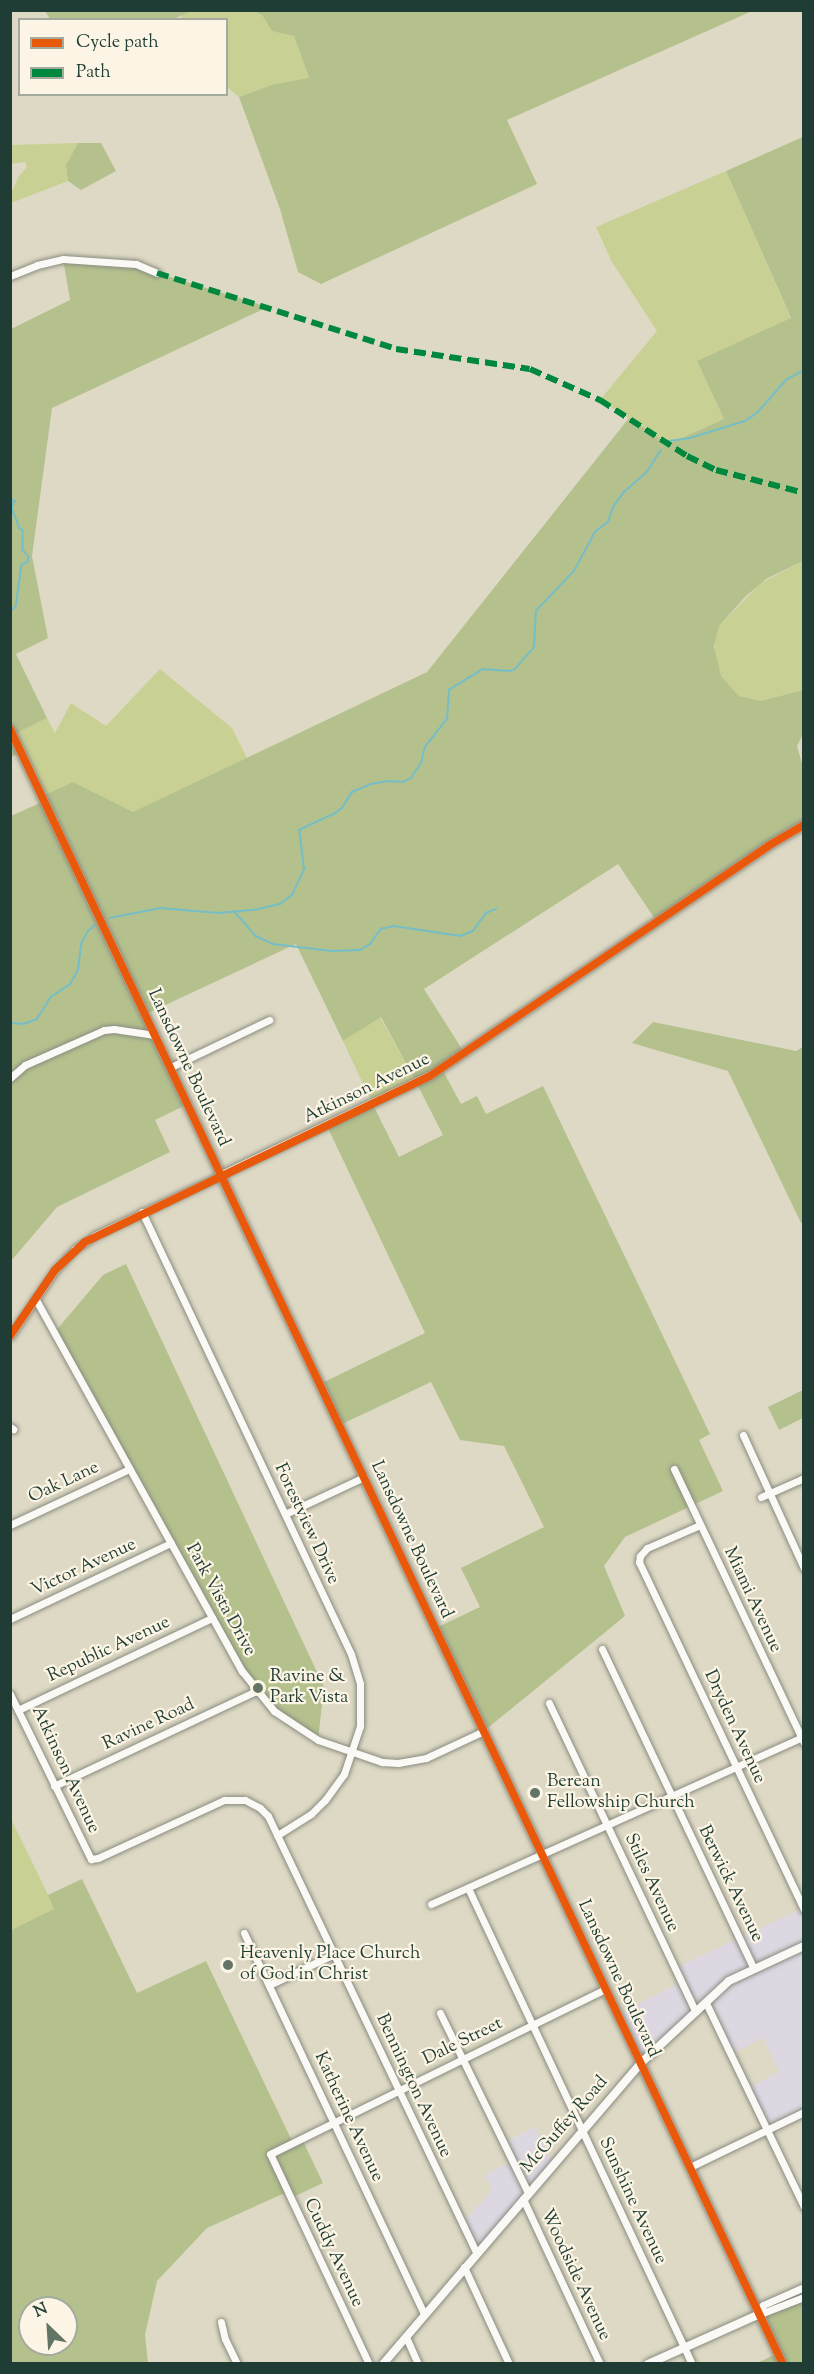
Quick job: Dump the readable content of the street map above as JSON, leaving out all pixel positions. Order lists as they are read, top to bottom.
{
  "streets": {
    "street": [
      "Lansdowne Boulevard",
      "Atkinson Avenue",
      "Oak Lane",
      "Forestview Drive",
      "Victor Avenue",
      "Park Vista Drive",
      "Miami Avenue",
      "Republic Avenue",
      "Ravine Road",
      "Dryden Avenue",
      "Stiles Avenue",
      "Berwick Avenue",
      "Dale Street",
      "Bennington Avenue",
      "Katherine Avenue",
      "McGuffey Road",
      "Sunshine Avenue",
      "Cuddy Avenue",
      "Woodside Avenue"
    ]
  },
  "crossings": [
    ["Lansdowne Boulevard", "Atkinson Avenue"],
    ["Lansdowne Boulevard", "Park Vista Drive"],
    ["Lansdowne Boulevard", "Dale Street"],
    ["Lansdowne Boulevard", "McGuffey Road"],
    ["Atkinson Avenue", "Forestview Drive"],
    ["Atkinson Avenue", "Park Vista Drive"],
    ["Atkinson Avenue", "Republic Avenue"],
    ["Atkinson Avenue", "Ravine Road"],
    ["Atkinson Avenue", "Bennington Avenue"],
    ["Oak Lane", "Park Vista Drive"],
    ["Forestview Drive", "Park Vista Drive"],
    ["Forestview Drive", "Bennington Avenue"],
    ["Victor Avenue", "Park Vista Drive"],
    ["Park Vista Drive", "Republic Avenue"],
    ["Park Vista Drive", "Ravine Road"],
    ["Miami Avenue", "Dryden Avenue"],
    ["Stiles Avenue", "McGuffey Road"],
    ["Berwick Avenue", "McGuffey Road"],
    ["Dale Street", "Bennington Avenue"],
    ["Dale Street", "Katherine Avenue"],
    ["Dale Street", "Sunshine Avenue"],
    ["Dale Street", "Cuddy Avenue"],
    ["Dale Street", "Woodside Avenue"],
    ["Bennington Avenue", "McGuffey Road"],
    ["Katherine Avenue", "McGuffey Road"],
    ["McGuffey Road", "Sunshine Avenue"],
    ["McGuffey Road", "Woodside Avenue"]
  ],
  "places": ["Ravine & Park Vista", "Berean Fellowship Church", "Heavenly Place Church of God in Christ"],
  "legend": ["Cycle path", "Path"],
  "north": "top left"
}
